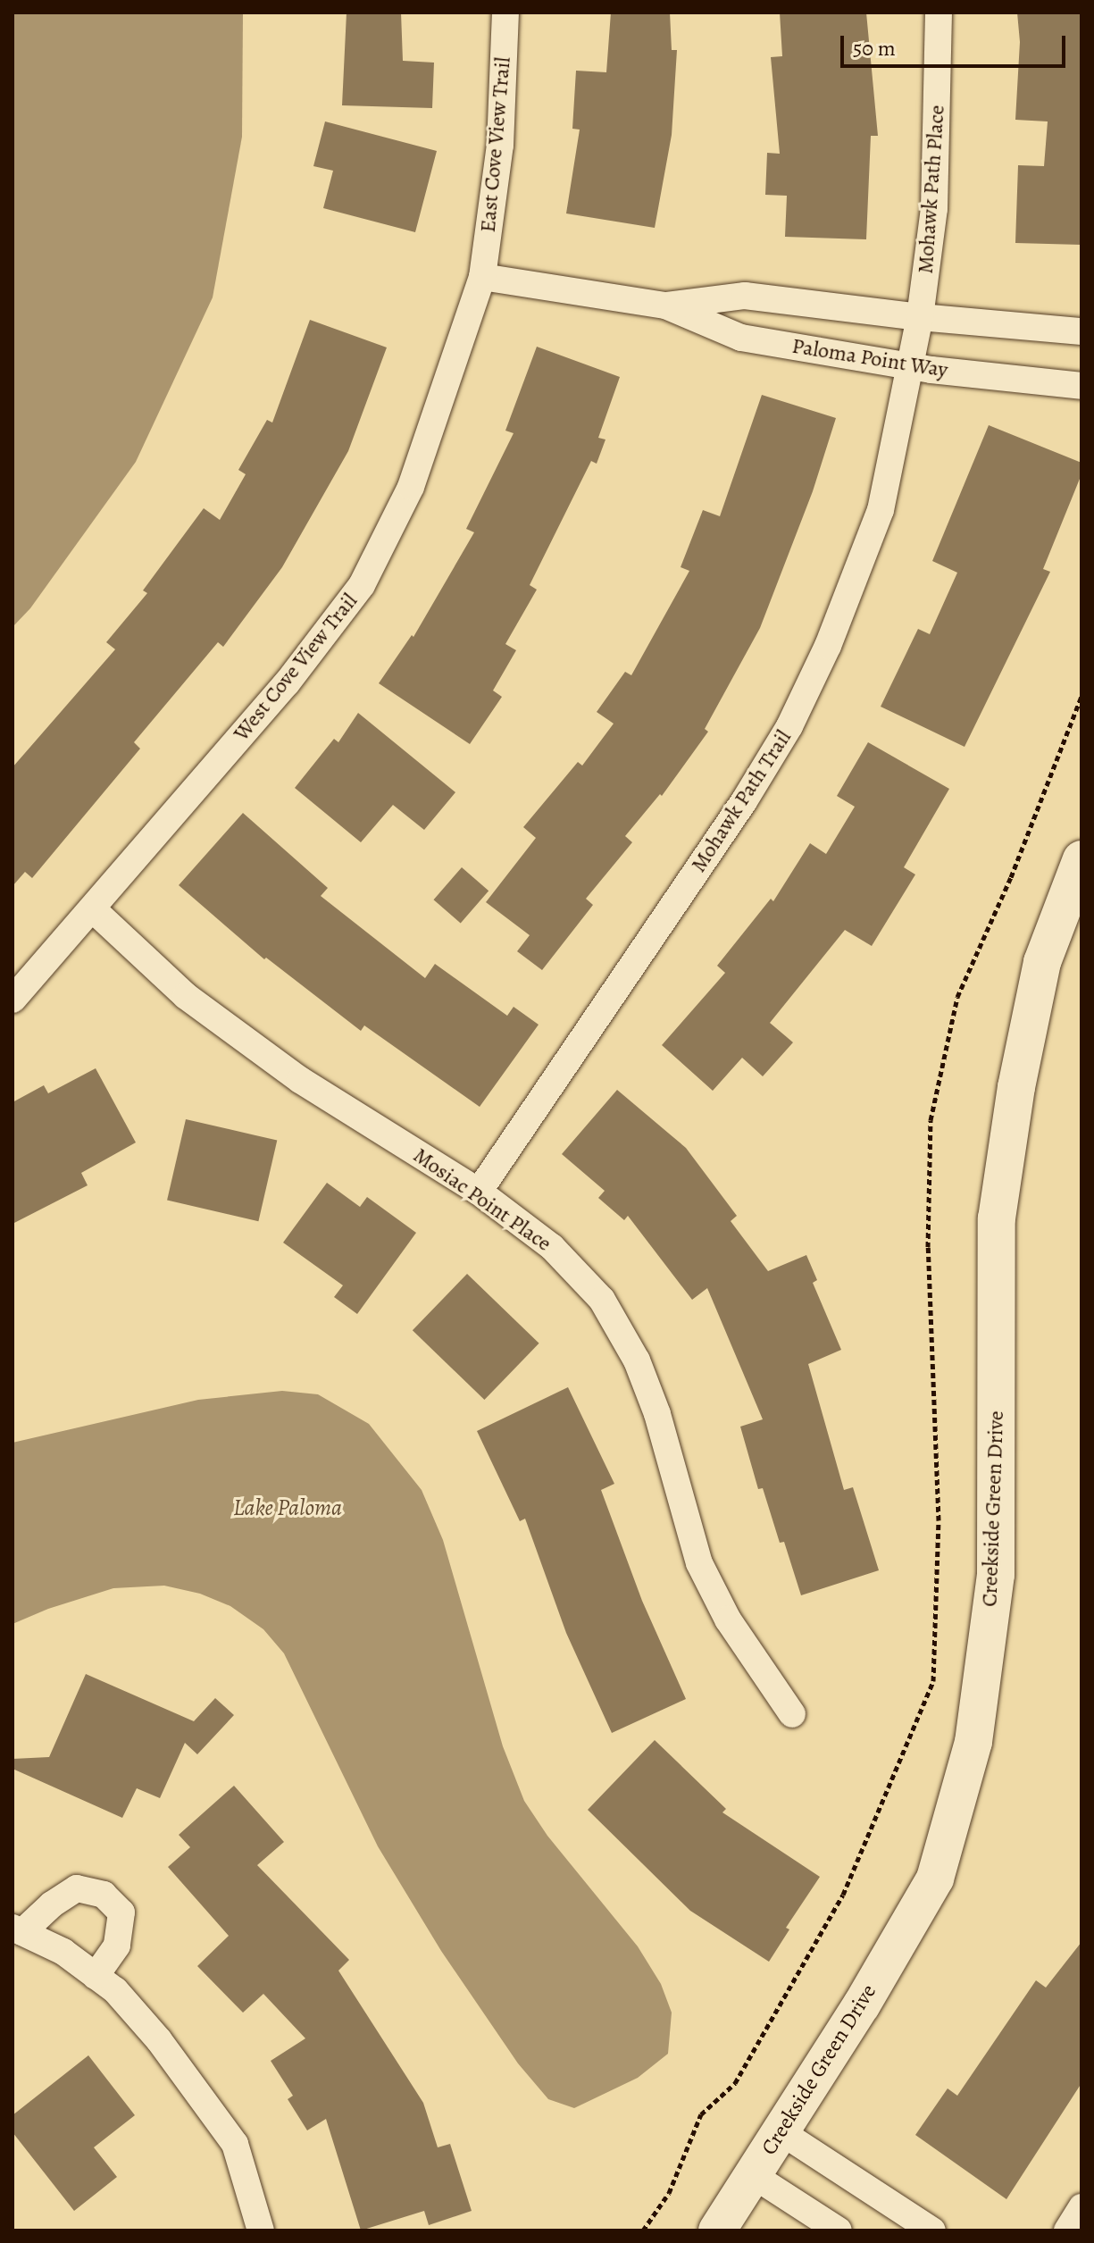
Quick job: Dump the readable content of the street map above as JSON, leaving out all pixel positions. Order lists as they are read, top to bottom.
{
  "streets": {
    "main road": ["Creekside Green Drive"],
    "street": [
      "East Cove View Trail",
      "Mohawk Path Place",
      "Paloma Point Way",
      "West Cove View Trail",
      "Mohawk Path Trail",
      "Mosiac Point Place"
    ]
  },
  "crossings": [
    ["East Cove View Trail", "Paloma Point Way"],
    ["East Cove View Trail", "West Cove View Trail"],
    ["Mohawk Path Place", "Paloma Point Way"],
    ["Mohawk Path Place", "Mohawk Path Trail"],
    ["Paloma Point Way", "West Cove View Trail"],
    ["Paloma Point Way", "Mohawk Path Trail"],
    ["West Cove View Trail", "Mosiac Point Place"],
    ["Mohawk Path Trail", "Mosiac Point Place"]
  ],
  "water": ["Lake Paloma"],
  "scale_bar": "50 m"
}
